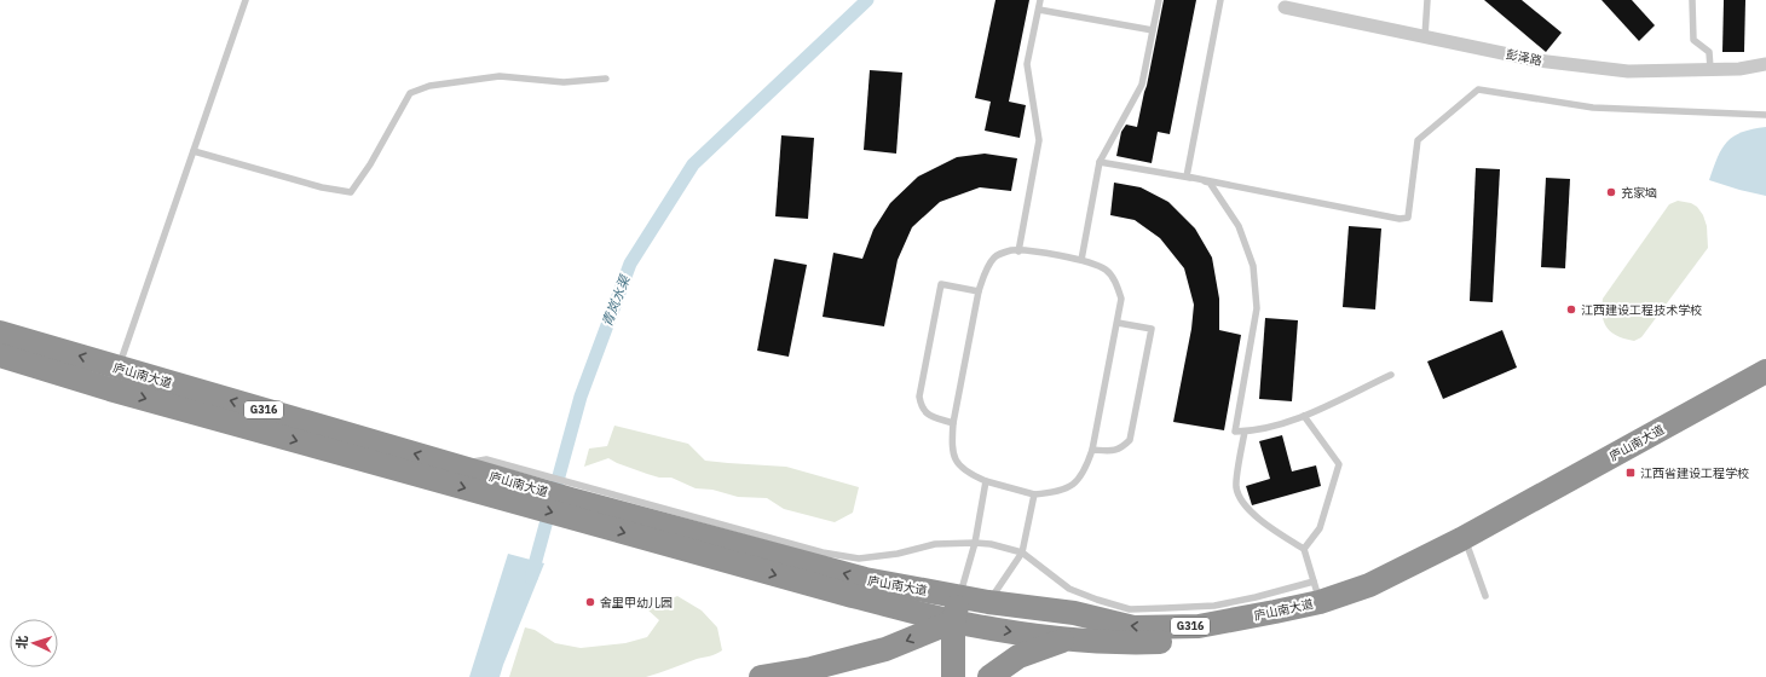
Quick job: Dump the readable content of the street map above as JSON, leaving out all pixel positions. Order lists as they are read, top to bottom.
{
  "streets": {
    "highway": ["庐山南大道", "G316"],
    "street": ["彭泽路"]
  },
  "water": ["青岚水渠"],
  "places": {
    "other": ["充家垴", "江西建设工程技术学校", "舍里甲幼儿园"],
    "transit": ["江西省建设工程学校"]
  },
  "north": "left"
}
